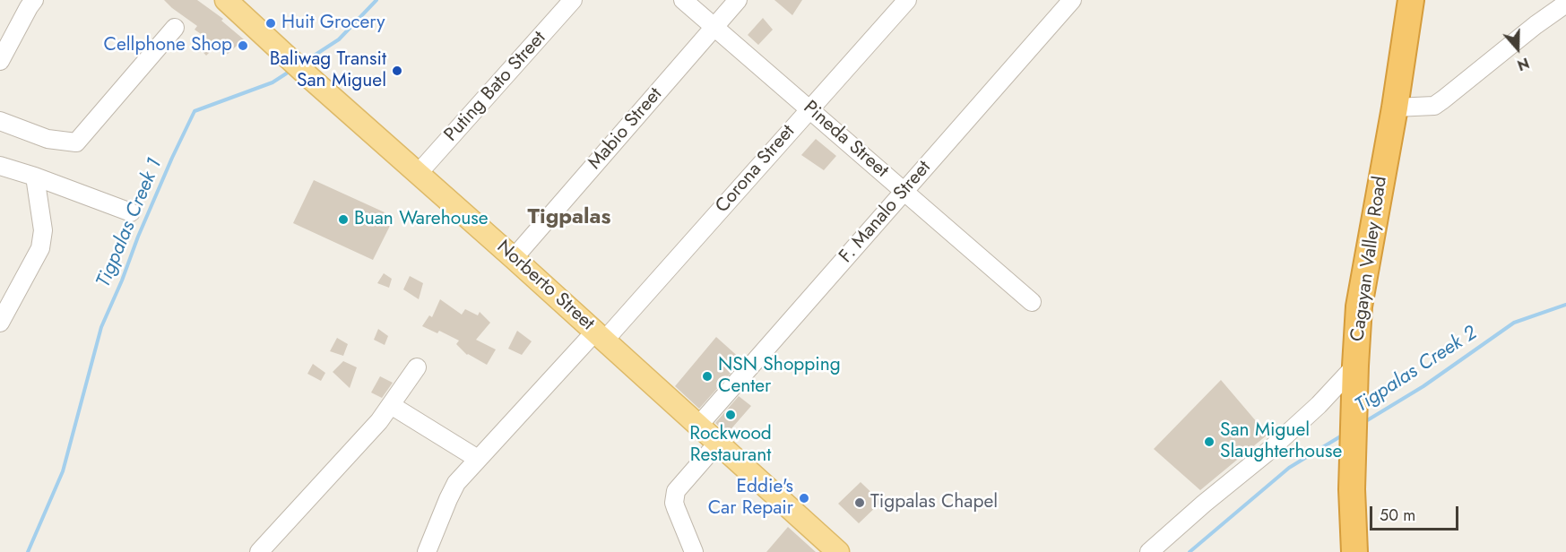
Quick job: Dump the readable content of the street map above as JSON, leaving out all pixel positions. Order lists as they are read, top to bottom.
{
  "streets": {
    "highway": ["Cagayan Valley Road"],
    "main road": ["Norberto Street"],
    "street": [
      "Puting Bato Street",
      "Mabio Street",
      "Pineda Street",
      "Corona Street",
      "F. Manalo Street"
    ]
  },
  "crossings": [
    ["Puting Bato Street", "Norberto Street"],
    ["Mabio Street", "Pineda Street"],
    ["Mabio Street", "Norberto Street"],
    ["Pineda Street", "Corona Street"],
    ["Pineda Street", "F. Manalo Street"],
    ["Corona Street", "Norberto Street"],
    ["F. Manalo Street", "Norberto Street"]
  ],
  "districts": ["Tigpalas"],
  "water": ["Tigpalas Creek 1", "Tigpalas Creek 2"],
  "places": [
    "Huit Grocery",
    "Cellphone Shop",
    "Baliwag Transit San Miguel",
    "Buan Warehouse",
    "NSN Shopping Center",
    "Rockwood Restaurant",
    "San Miguel Slaughterhouse",
    "Eddie's Car Repair",
    "Tigpalas Chapel"
  ],
  "scale_bar": "50 m",
  "north": "bottom"
}
